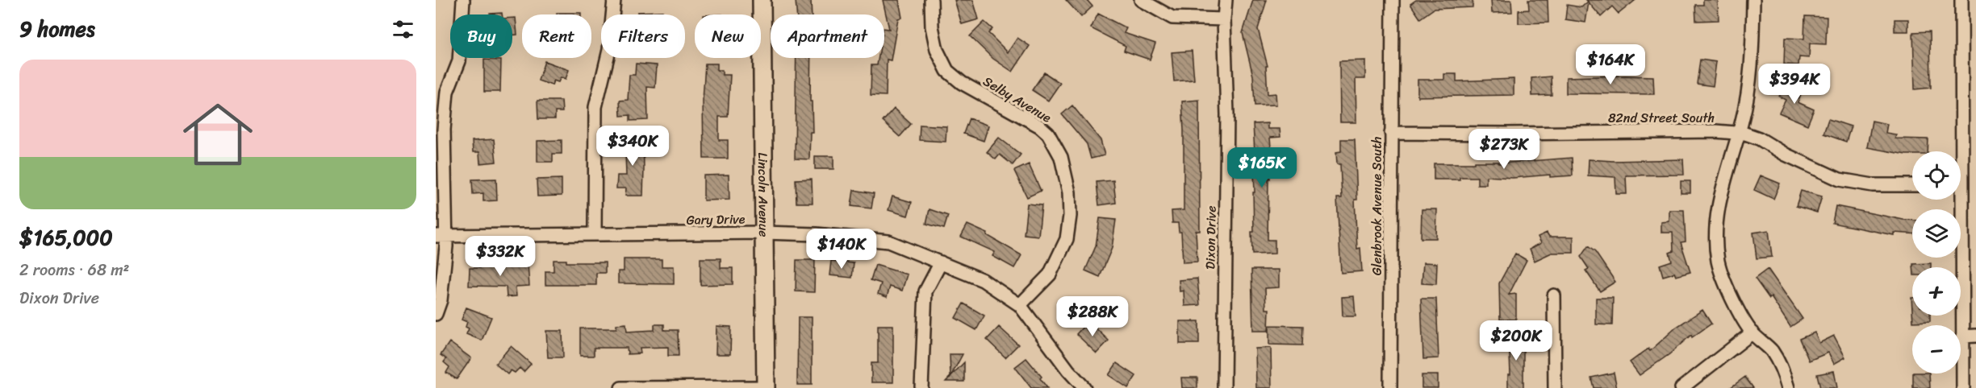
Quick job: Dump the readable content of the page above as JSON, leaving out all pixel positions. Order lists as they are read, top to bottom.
{
  "streets": {
    "street": [
      "Selby Avenue",
      "82nd Street South",
      "Lincoln Avenue",
      "Glenbrook Avenue South",
      "Gary Drive",
      "Dixon Drive"
    ]
  },
  "crossings": [
    ["Selby Avenue", "Gary Drive"],
    ["82nd Street South", "Glenbrook Avenue South"],
    ["Lincoln Avenue", "Gary Drive"]
  ],
  "page": {
    "heading": "9 homes",
    "chip": [
      "Buy",
      "Rent",
      "Filters",
      "New",
      "Apartment"
    ],
    "price": [
      "$164K",
      "$394K",
      "$340K",
      "$273K",
      "$165K",
      "$140K",
      "$332K",
      "$288K",
      "$200K"
    ],
    "list": [
      {
        "name": "$165,000",
        "note": "2 rooms · 68 m² · Dixon Drive"
      }
    ],
    "map_buttons": ["+", "−"]
  }
}
